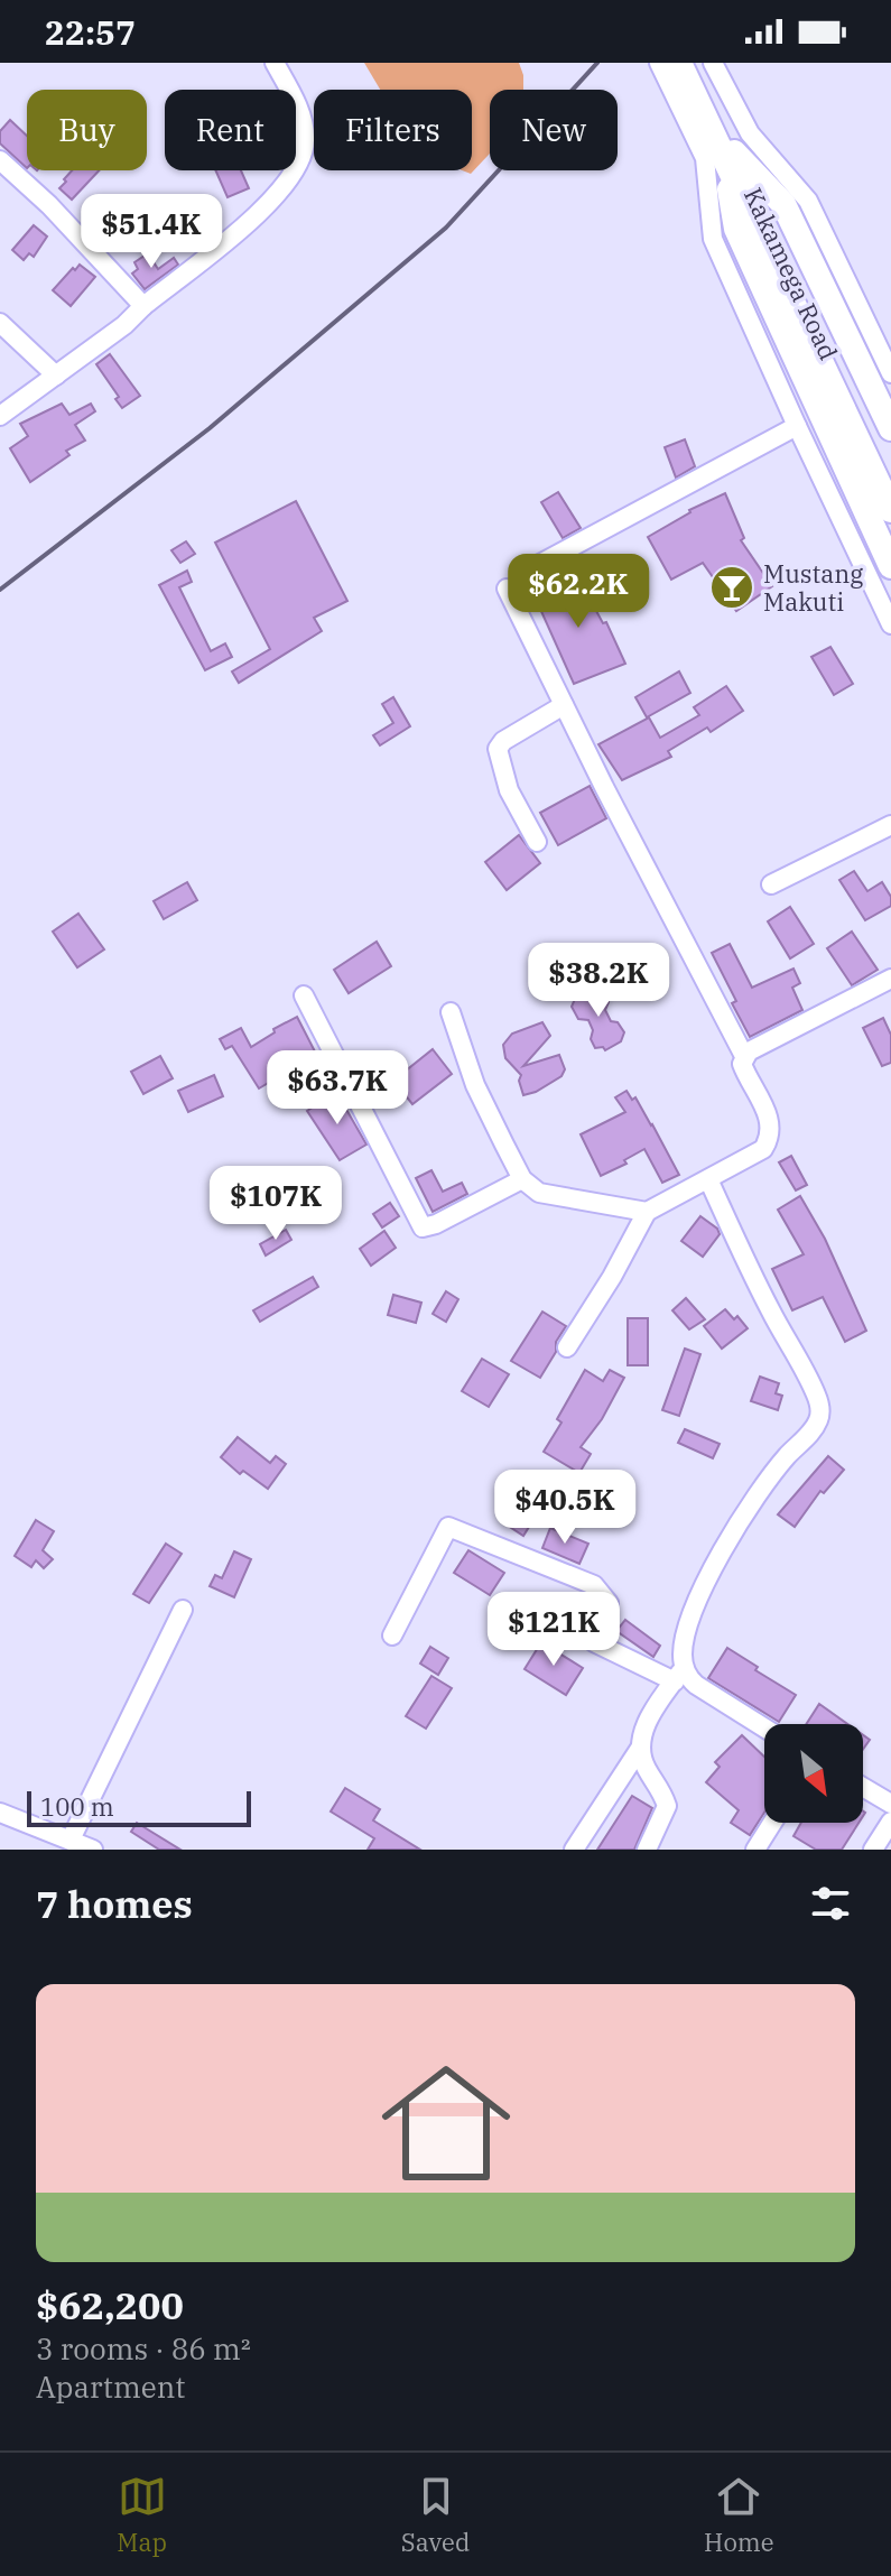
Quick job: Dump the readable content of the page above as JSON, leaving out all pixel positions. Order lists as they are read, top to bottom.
{
  "streets": {
    "highway": ["Kakamega Road"]
  },
  "places": {
    "bar": ["Mustang Makuti"]
  },
  "scale_bar": "100 m",
  "north": "bottom right",
  "page": {
    "status": "22:57",
    "chip": [
      "Buy",
      "Rent",
      "Filters",
      "New"
    ],
    "price": [
      "$51.4K",
      "$62.2K",
      "$38.2K",
      "$63.7K",
      "$107K",
      "$40.5K",
      "$121K"
    ],
    "scale": "100 m",
    "heading": "7 homes",
    "list": [
      {
        "name": "$62,200",
        "note": "3 rooms · 86 m² · Apartment"
      }
    ],
    "tabs": ["Map", "Saved", "Home"]
  }
}
